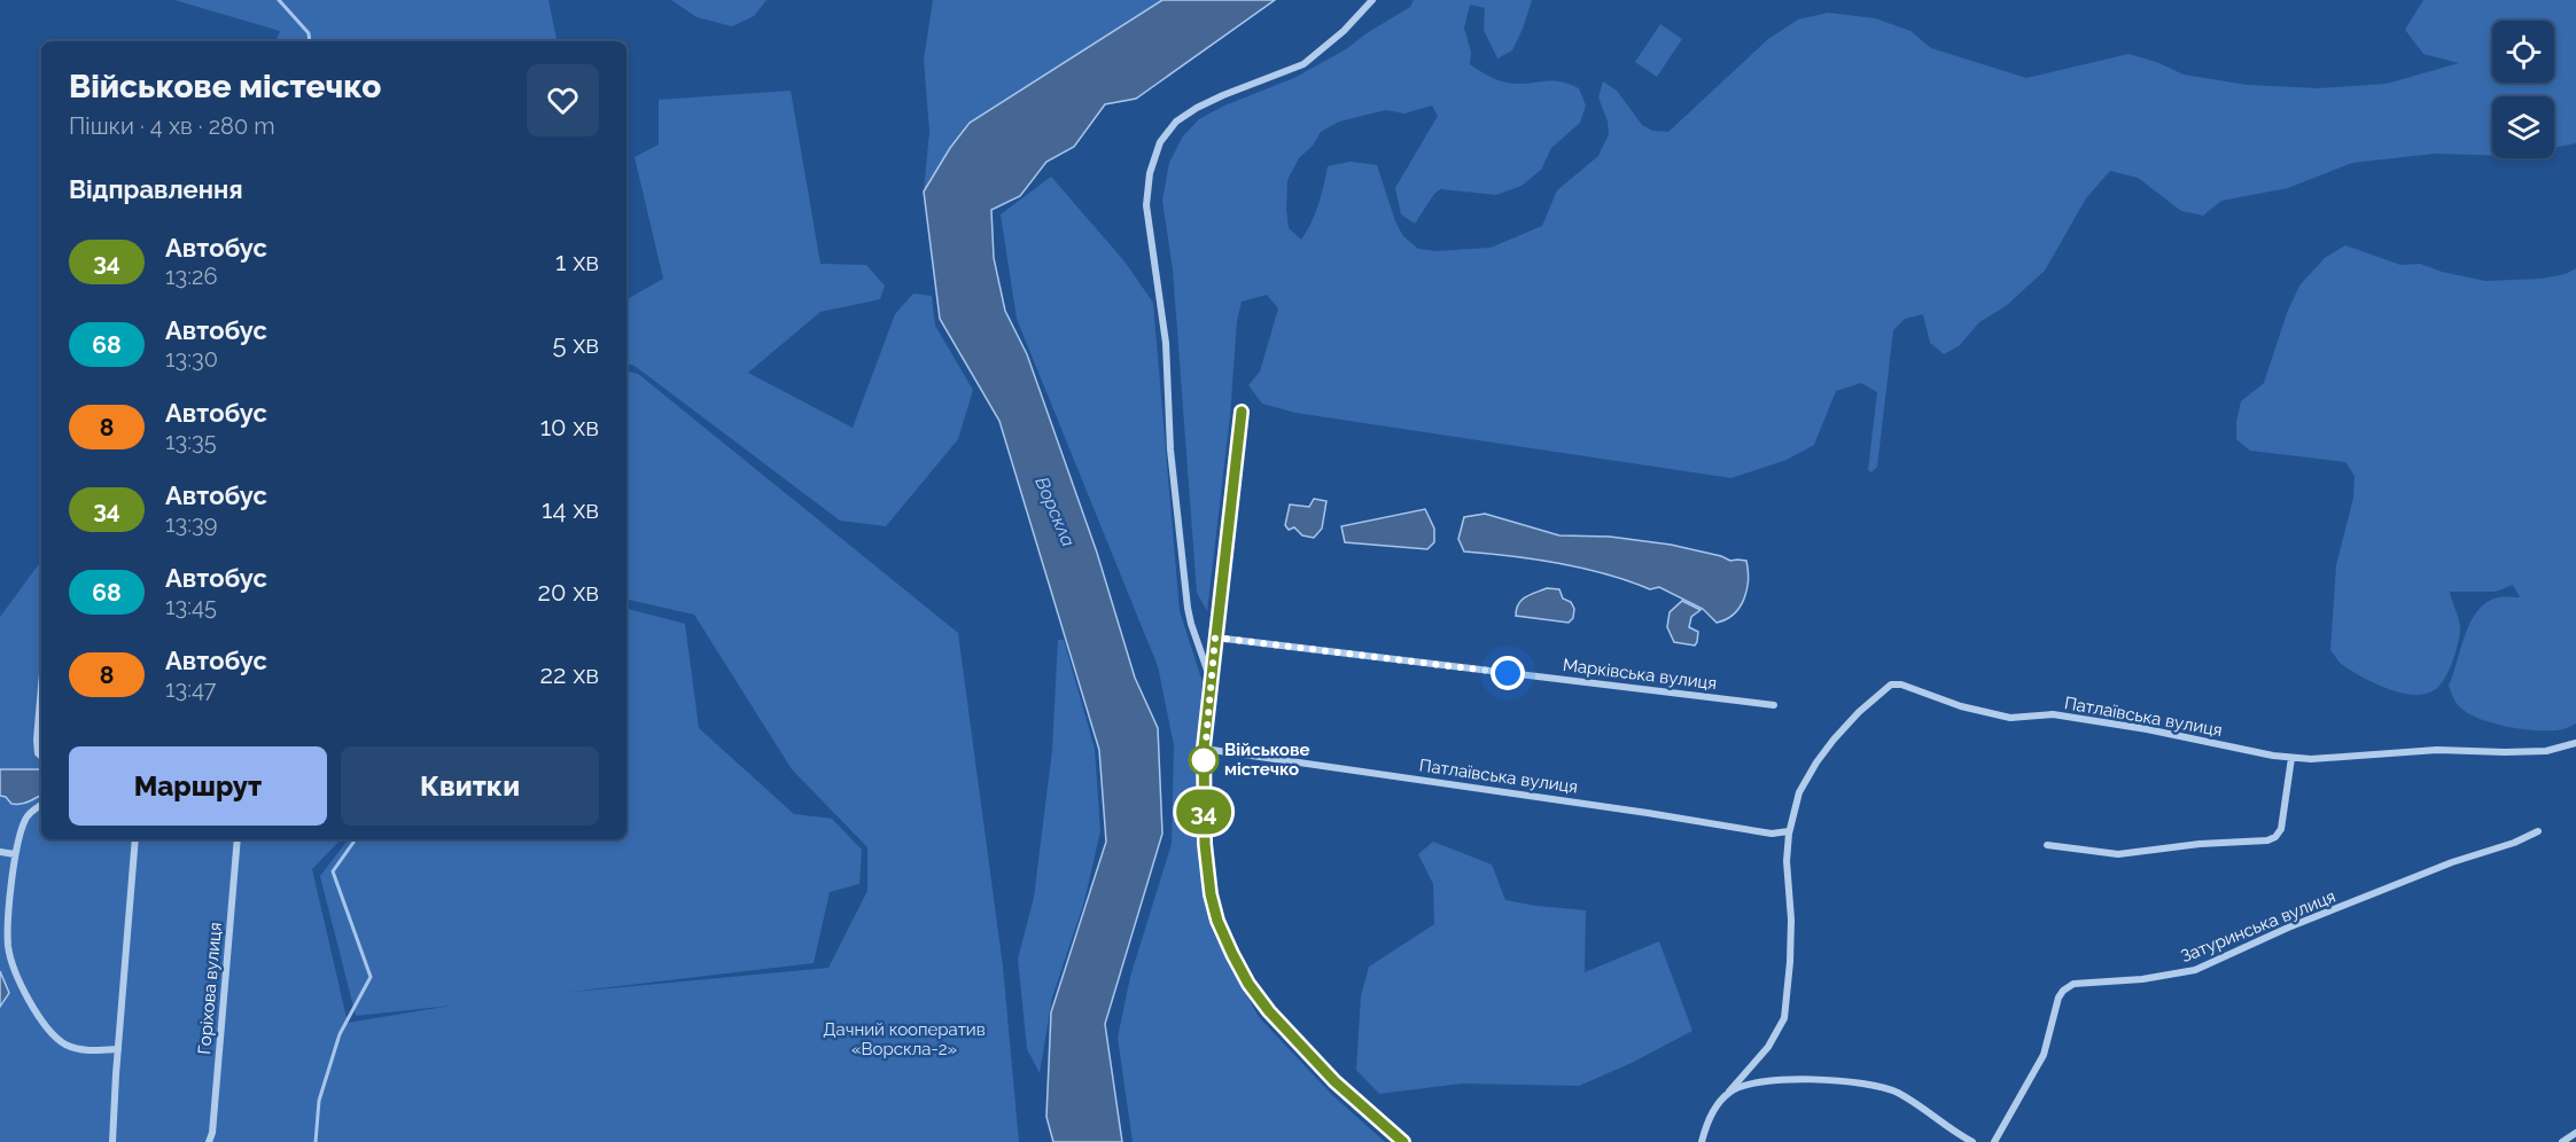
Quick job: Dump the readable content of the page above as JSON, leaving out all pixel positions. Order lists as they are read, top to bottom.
{
  "streets": {
    "street": [
      "Марківська вулиця",
      "Патлаївська вулиця",
      "Затуринська вулиця",
      "Горіхова вулиця"
    ]
  },
  "water": ["Ворскла"],
  "parks": ["Дачний кооператив «Ворскла-2»"],
  "places": ["Військове містечко"],
  "lines": ["bus line 34"],
  "page": {
    "on_map": "34",
    "heading": [
      ["Військове містечко", "Пішки · 4 хв · 280 m"],
      "Відправлення"
    ],
    "list": [
      {
        "mark": "34",
        "name": "Автобус",
        "note": "13:26",
        "value": "1 хв"
      },
      {
        "mark": "68",
        "name": "Автобус",
        "note": "13:30",
        "value": "5 хв"
      },
      {
        "mark": "8",
        "name": "Автобус",
        "note": "13:35",
        "value": "10 хв"
      },
      {
        "mark": "34",
        "name": "Автобус",
        "note": "13:39",
        "value": "14 хв"
      },
      {
        "mark": "68",
        "name": "Автобус",
        "note": "13:45",
        "value": "20 хв"
      },
      {
        "mark": "8",
        "name": "Автобус",
        "note": "13:47",
        "value": "22 хв"
      }
    ],
    "buttons": ["Маршрут", "Квитки"]
  }
}
